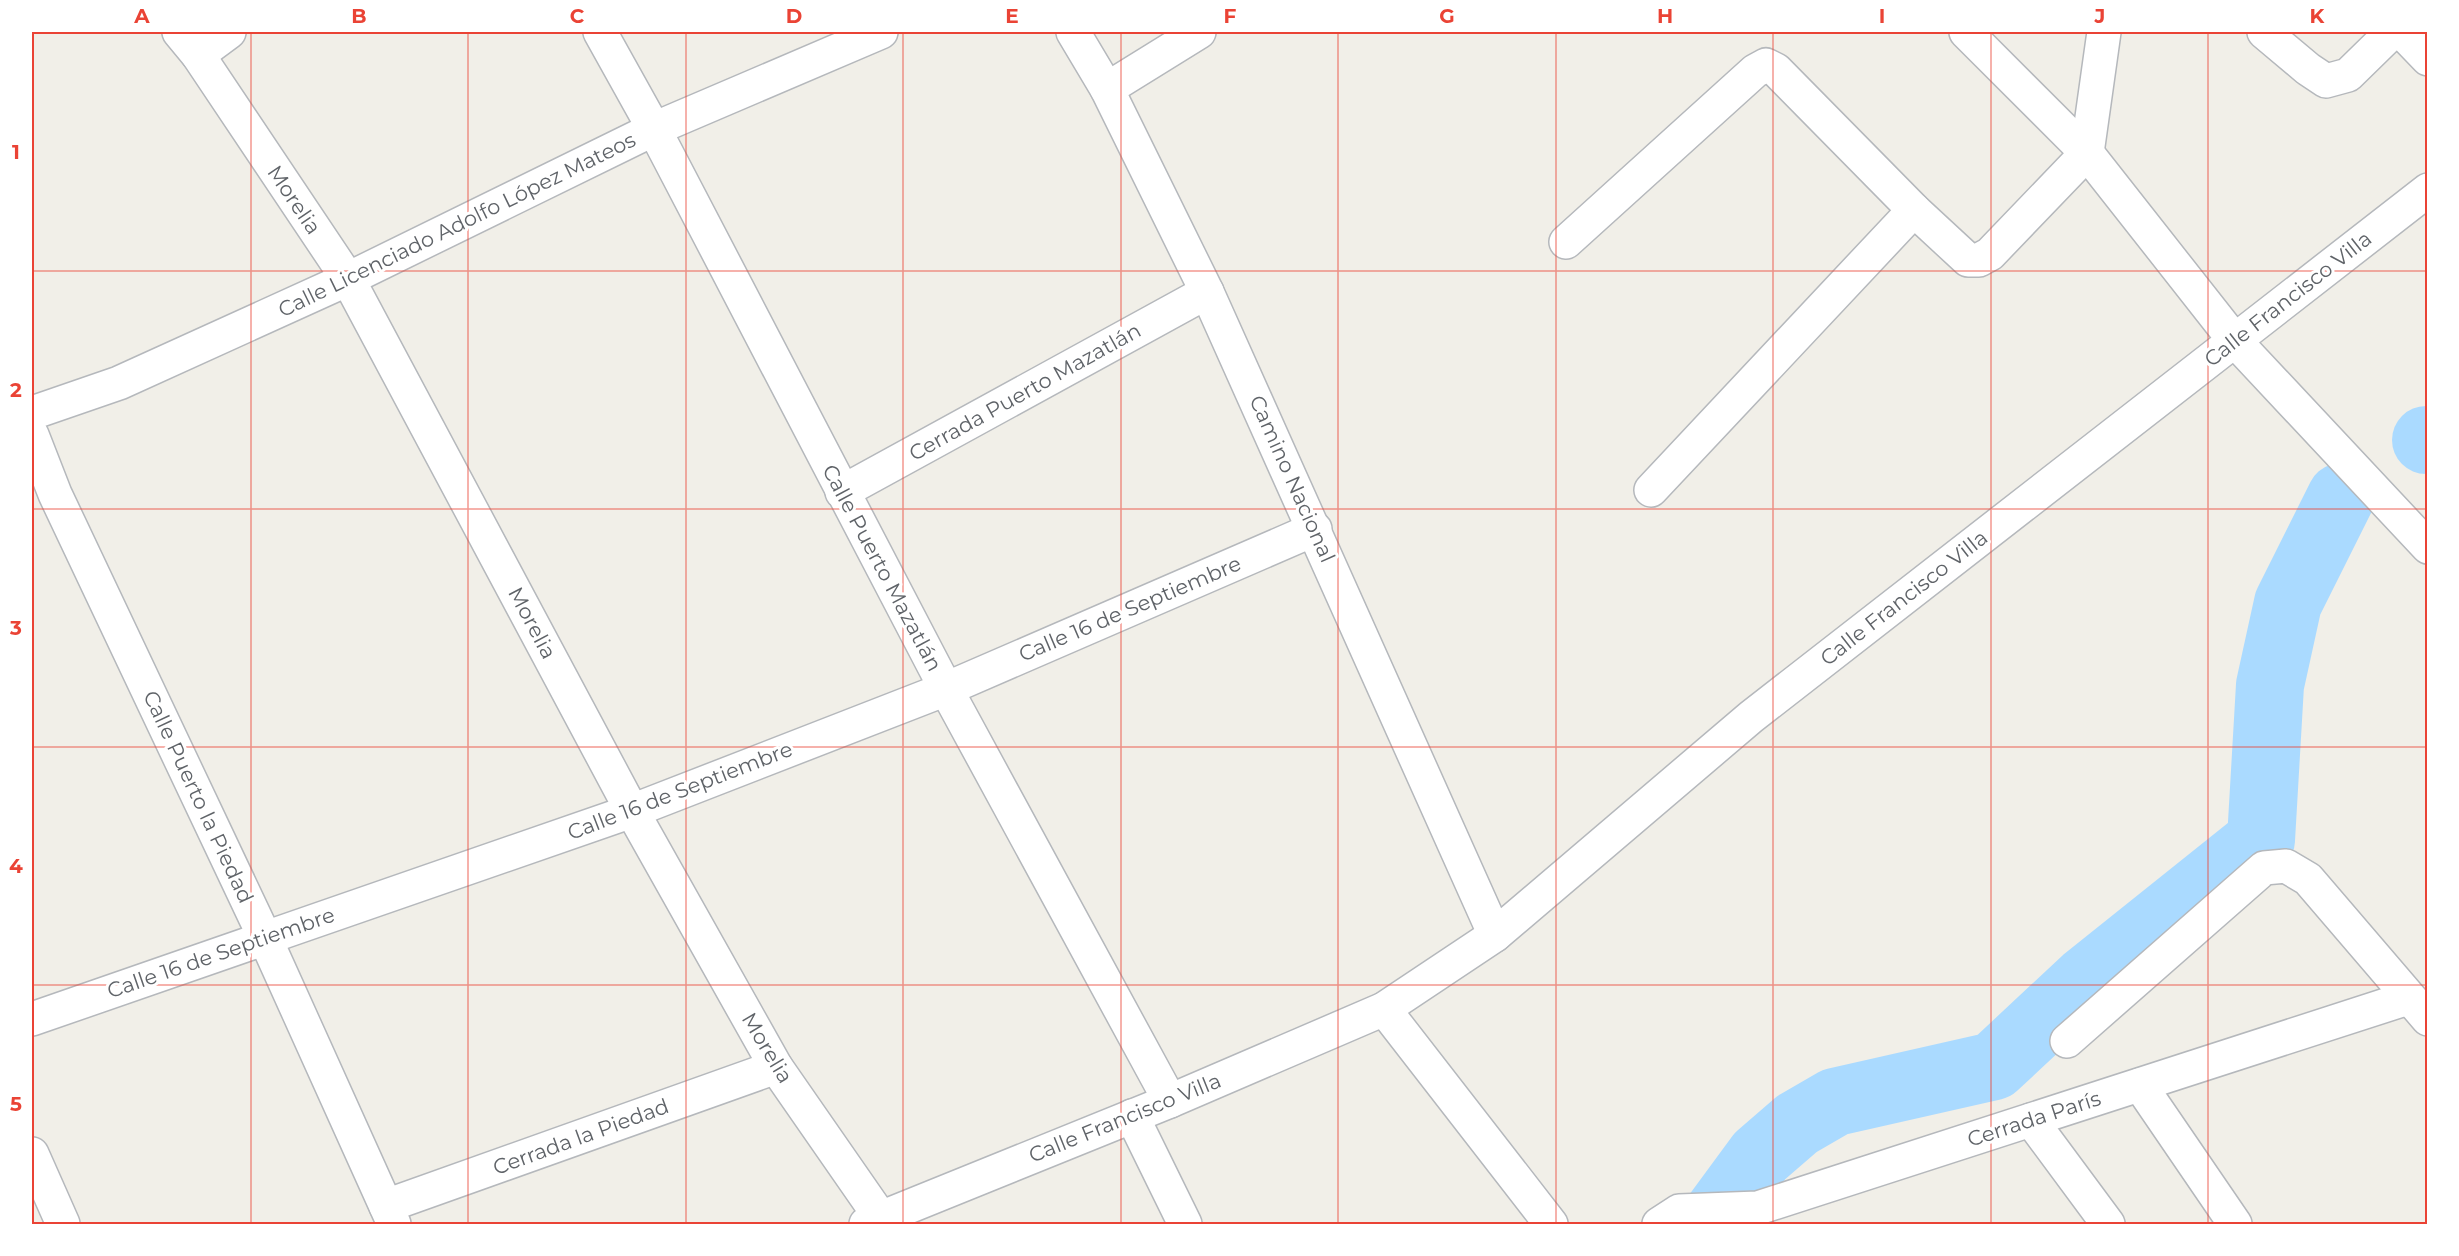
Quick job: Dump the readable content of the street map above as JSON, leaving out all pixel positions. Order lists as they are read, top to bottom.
{
  "streets": {
    "street": [
      "Morelia",
      "Calle Licenciado Adolfo López Mateos",
      "Calle Francisco Villa",
      "Cerrada Puerto Mazatlán",
      "Camino Nacional",
      "Calle Puerto Mazatlán",
      "Calle 16 de Septiembre",
      "Calle Puerto la Piedad",
      "Cerrada París",
      "Cerrada la Piedad"
    ]
  },
  "crossings": [
    ["Morelia", "Calle Licenciado Adolfo López Mateos"],
    ["Morelia", "Calle Francisco Villa"],
    ["Morelia", "Calle 16 de Septiembre"],
    ["Morelia", "Cerrada la Piedad"],
    ["Calle Licenciado Adolfo López Mateos", "Calle Puerto Mazatlán"],
    ["Calle Francisco Villa", "Camino Nacional"],
    ["Calle Francisco Villa", "Calle Puerto Mazatlán"],
    ["Cerrada Puerto Mazatlán", "Camino Nacional"],
    ["Cerrada Puerto Mazatlán", "Calle Puerto Mazatlán"],
    ["Camino Nacional", "Calle 16 de Septiembre"],
    ["Calle Puerto Mazatlán", "Calle 16 de Septiembre"],
    ["Calle 16 de Septiembre", "Calle Puerto la Piedad"],
    ["Calle Puerto la Piedad", "Cerrada la Piedad"]
  ],
  "grid": {
    "columns": [
      "A",
      "B",
      "C",
      "D",
      "E",
      "F",
      "G",
      "H",
      "I",
      "J",
      "K"
    ],
    "rows": [
      "1",
      "2",
      "3",
      "4",
      "5"
    ]
  }
}
